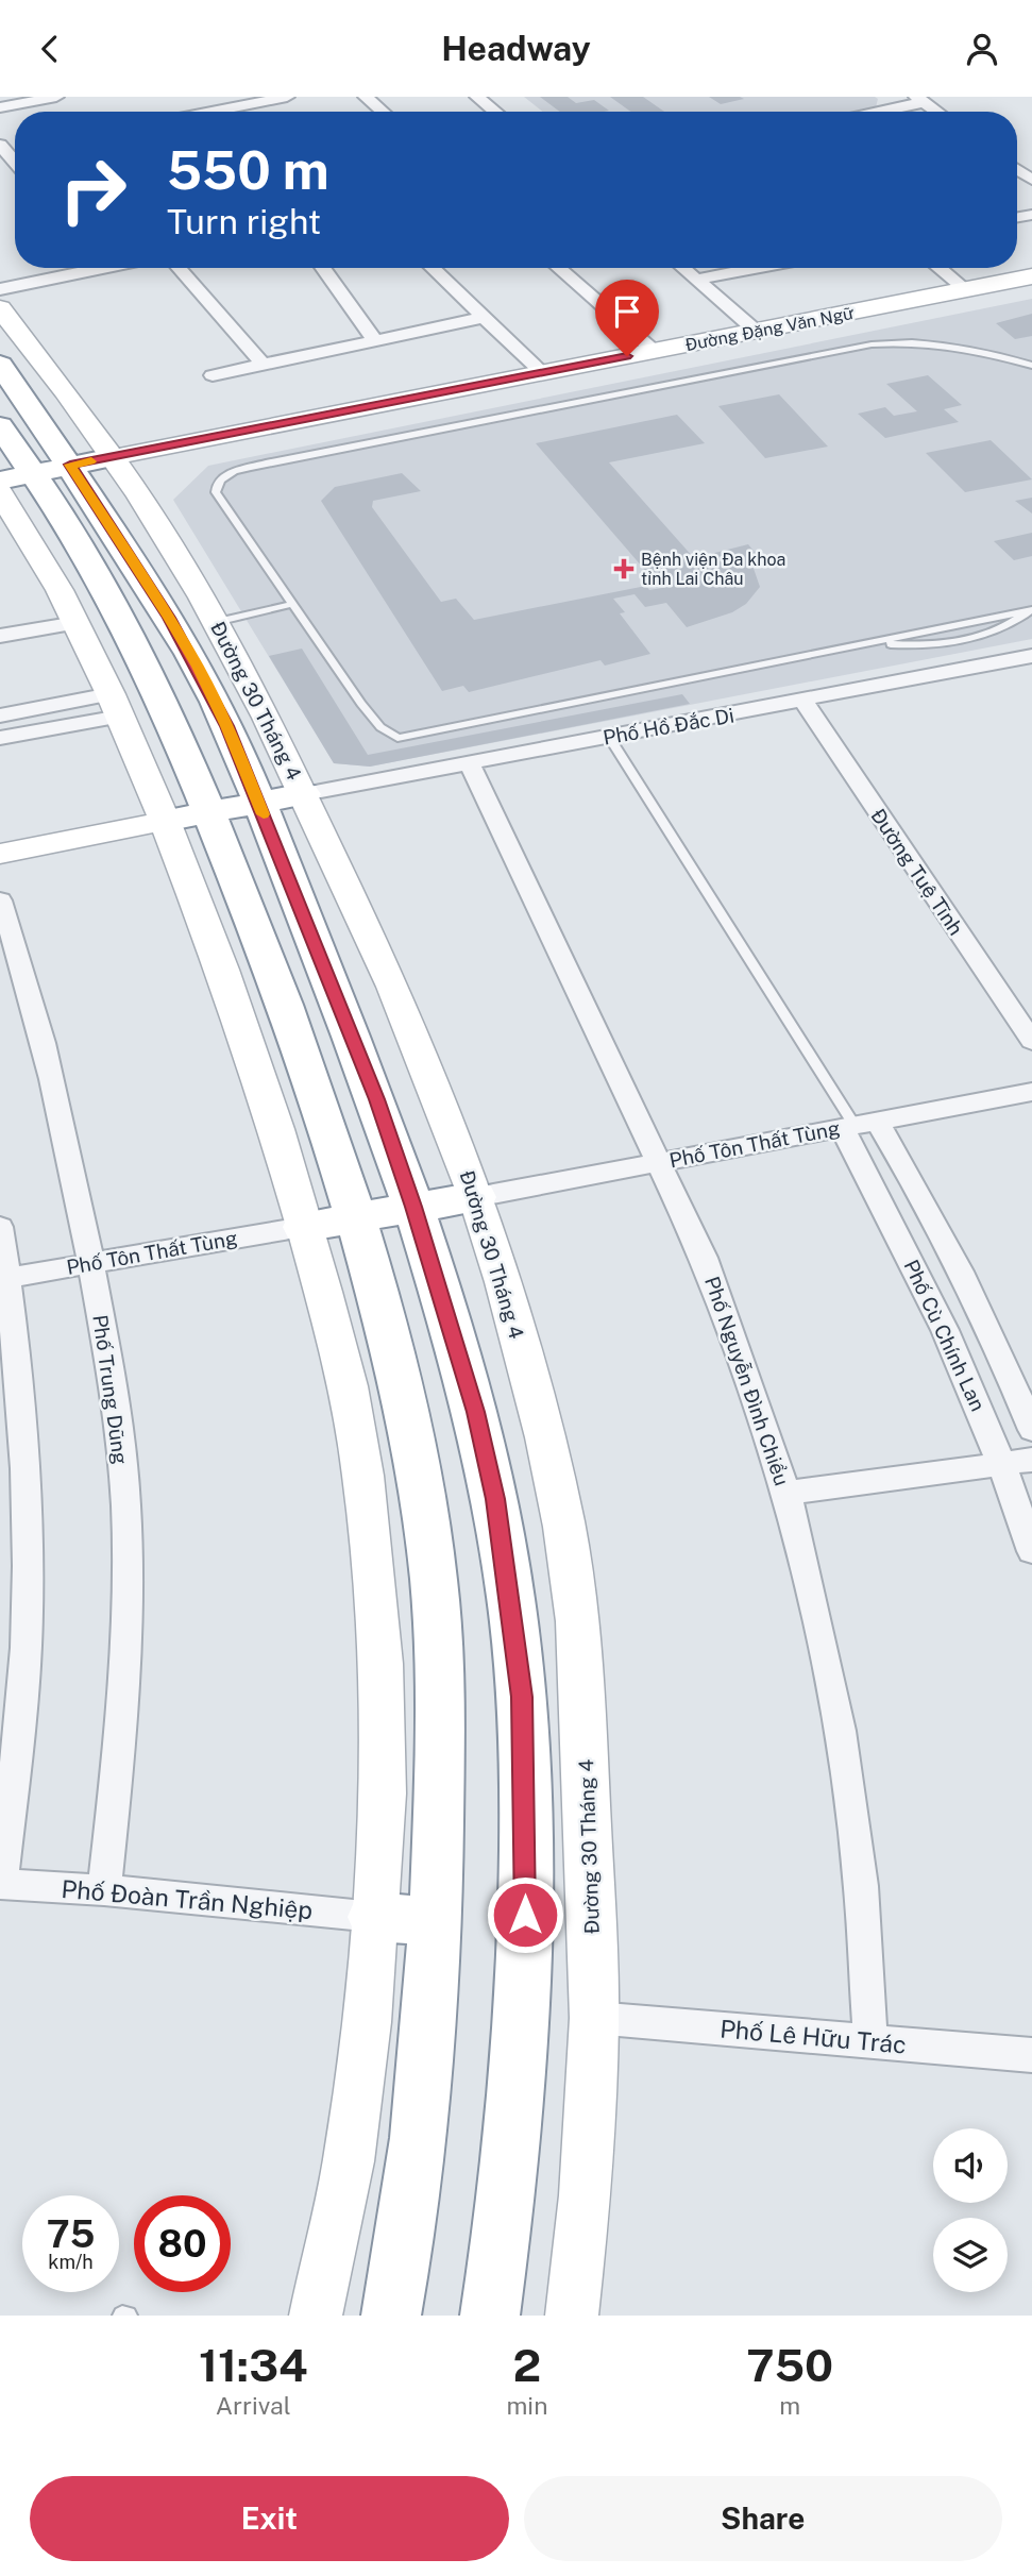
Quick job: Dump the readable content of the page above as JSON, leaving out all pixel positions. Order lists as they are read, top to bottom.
{
  "streets": {
    "highway": ["Đường 30 Tháng 4"],
    "street": [
      "Đường Đặng Văn Ngữ",
      "Phố Hồ Đắc Di",
      "Đường Tuệ Tĩnh",
      "Phố Tôn Thất Tùng",
      "Phố Cù Chính Lan",
      "Phố Nguyễn Đình Chiểu",
      "Phố Trung Dũng",
      "Phố Đoàn Trần Nghiệp",
      "Phố Lê Hữu Trác"
    ]
  },
  "crossings": [
    ["Đường Đặng Văn Ngữ", "Đường 30 Tháng 4"],
    ["Đường 30 Tháng 4", "Phố Hồ Đắc Di"],
    ["Đường 30 Tháng 4", "Phố Tôn Thất Tùng"],
    ["Đường 30 Tháng 4", "Phố Đoàn Trần Nghiệp"],
    ["Đường 30 Tháng 4", "Phố Lê Hữu Trác"],
    ["Phố Hồ Đắc Di", "Đường Tuệ Tĩnh"],
    ["Phố Hồ Đắc Di", "Phố Nguyễn Đình Chiểu"],
    ["Phố Tôn Thất Tùng", "Phố Cù Chính Lan"],
    ["Phố Tôn Thất Tùng", "Phố Nguyễn Đình Chiểu"],
    ["Phố Tôn Thất Tùng", "Phố Trung Dũng"],
    ["Phố Nguyễn Đình Chiểu", "Phố Lê Hữu Trác"],
    ["Phố Trung Dũng", "Phố Đoàn Trần Nghiệp"]
  ],
  "places": {
    "health": ["Bệnh viện Đa khoa tỉnh Lai Châu"]
  },
  "page": {
    "header": "Headway",
    "turn": ["550 m", "Turn right"],
    "speed": "75 km/h",
    "limit": "80",
    "eta": [
      "11:34",
      "Arrival",
      "2",
      "min",
      "750",
      "m"
    ],
    "buttons": ["Exit", "Share"]
  }
}
